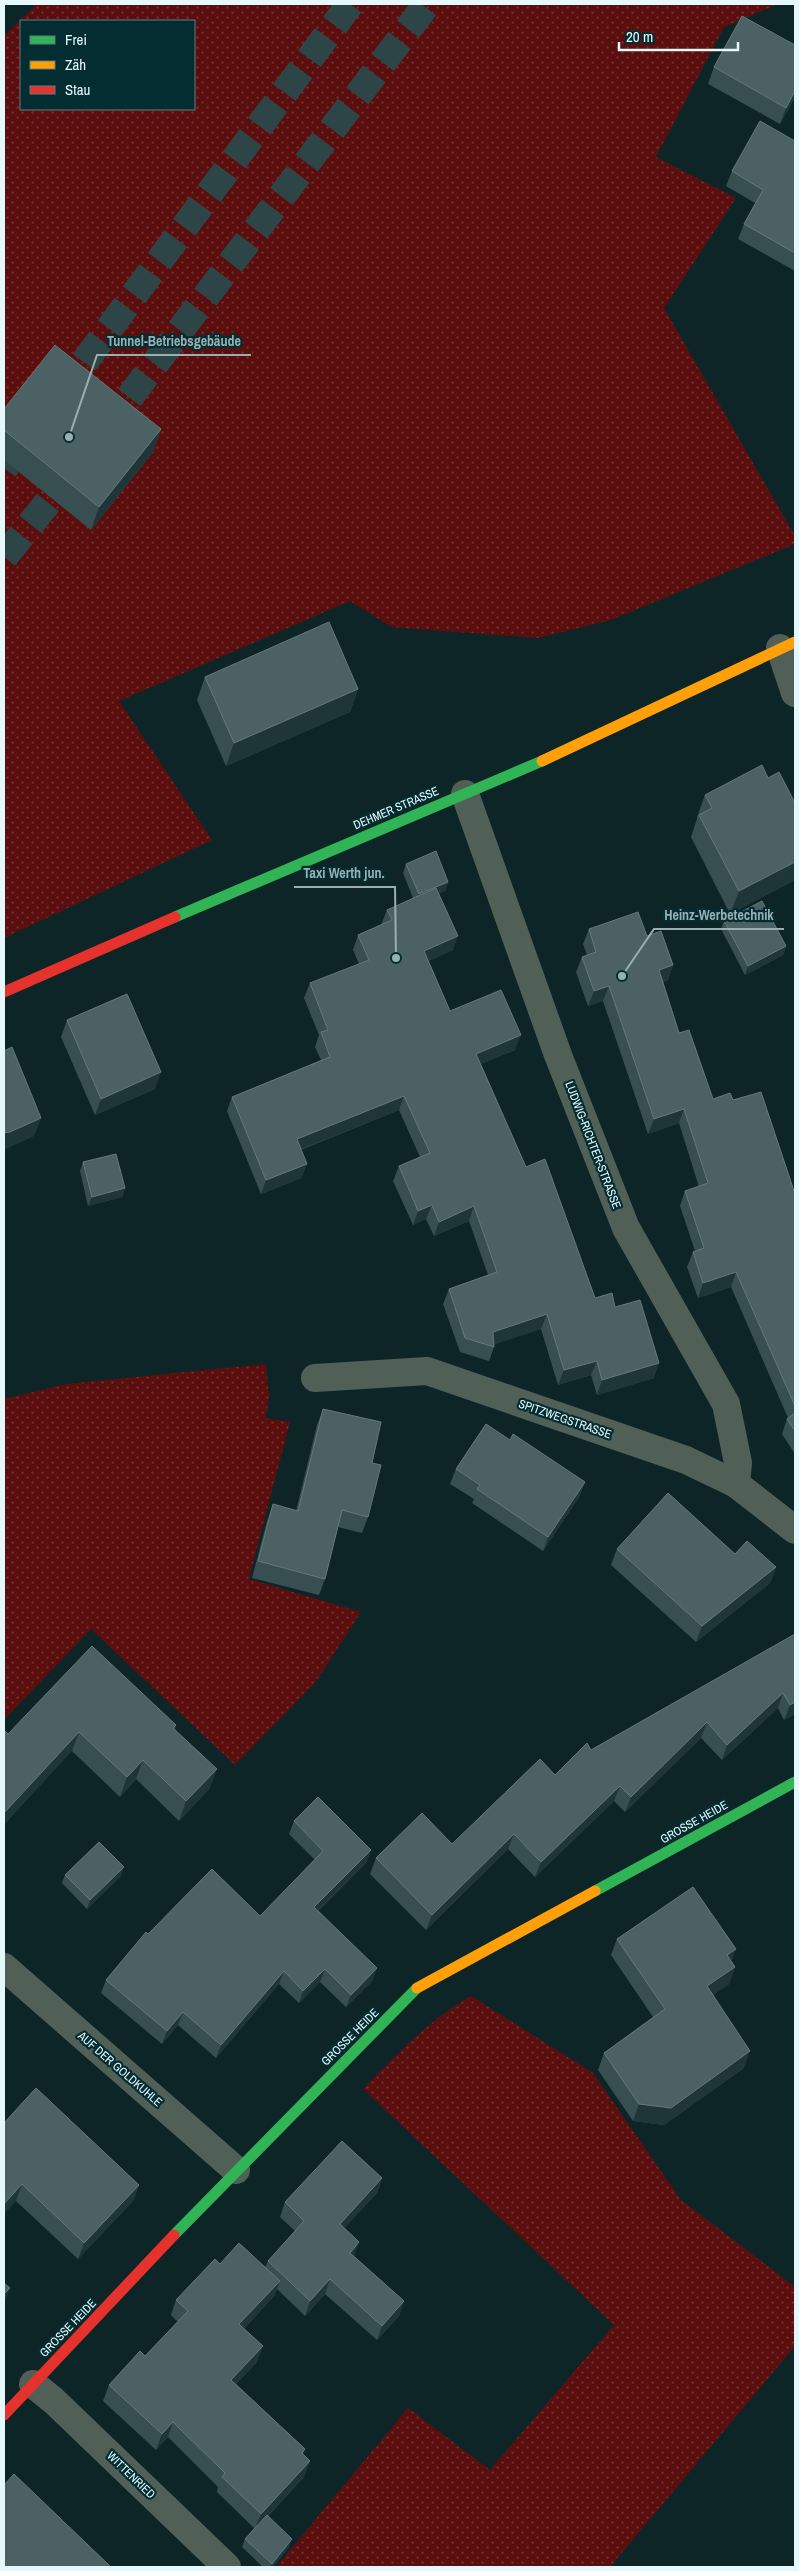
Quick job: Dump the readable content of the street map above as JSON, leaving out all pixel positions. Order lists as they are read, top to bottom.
{
  "streets": {
    "street": [
      "DEHMER STRASSE",
      "LUDWIG-RICHTER-STRASSE",
      "SPITZWEGSTRASSE",
      "GROSSE HEIDE",
      "AUF DER GOLDKUHLE",
      "WITTENRIED"
    ]
  },
  "crossings": [
    ["DEHMER STRASSE", "LUDWIG-RICHTER-STRASSE"],
    ["LUDWIG-RICHTER-STRASSE", "SPITZWEGSTRASSE"],
    ["GROSSE HEIDE", "AUF DER GOLDKUHLE"],
    ["GROSSE HEIDE", "WITTENRIED"]
  ],
  "places": ["Tunnel-Betriebsgebäude", "Taxi Werth jun.", "Heinz-Werbetechnik"],
  "legend": ["Frei", "Zäh", "Stau"],
  "scale_bar": "20 m"
}
